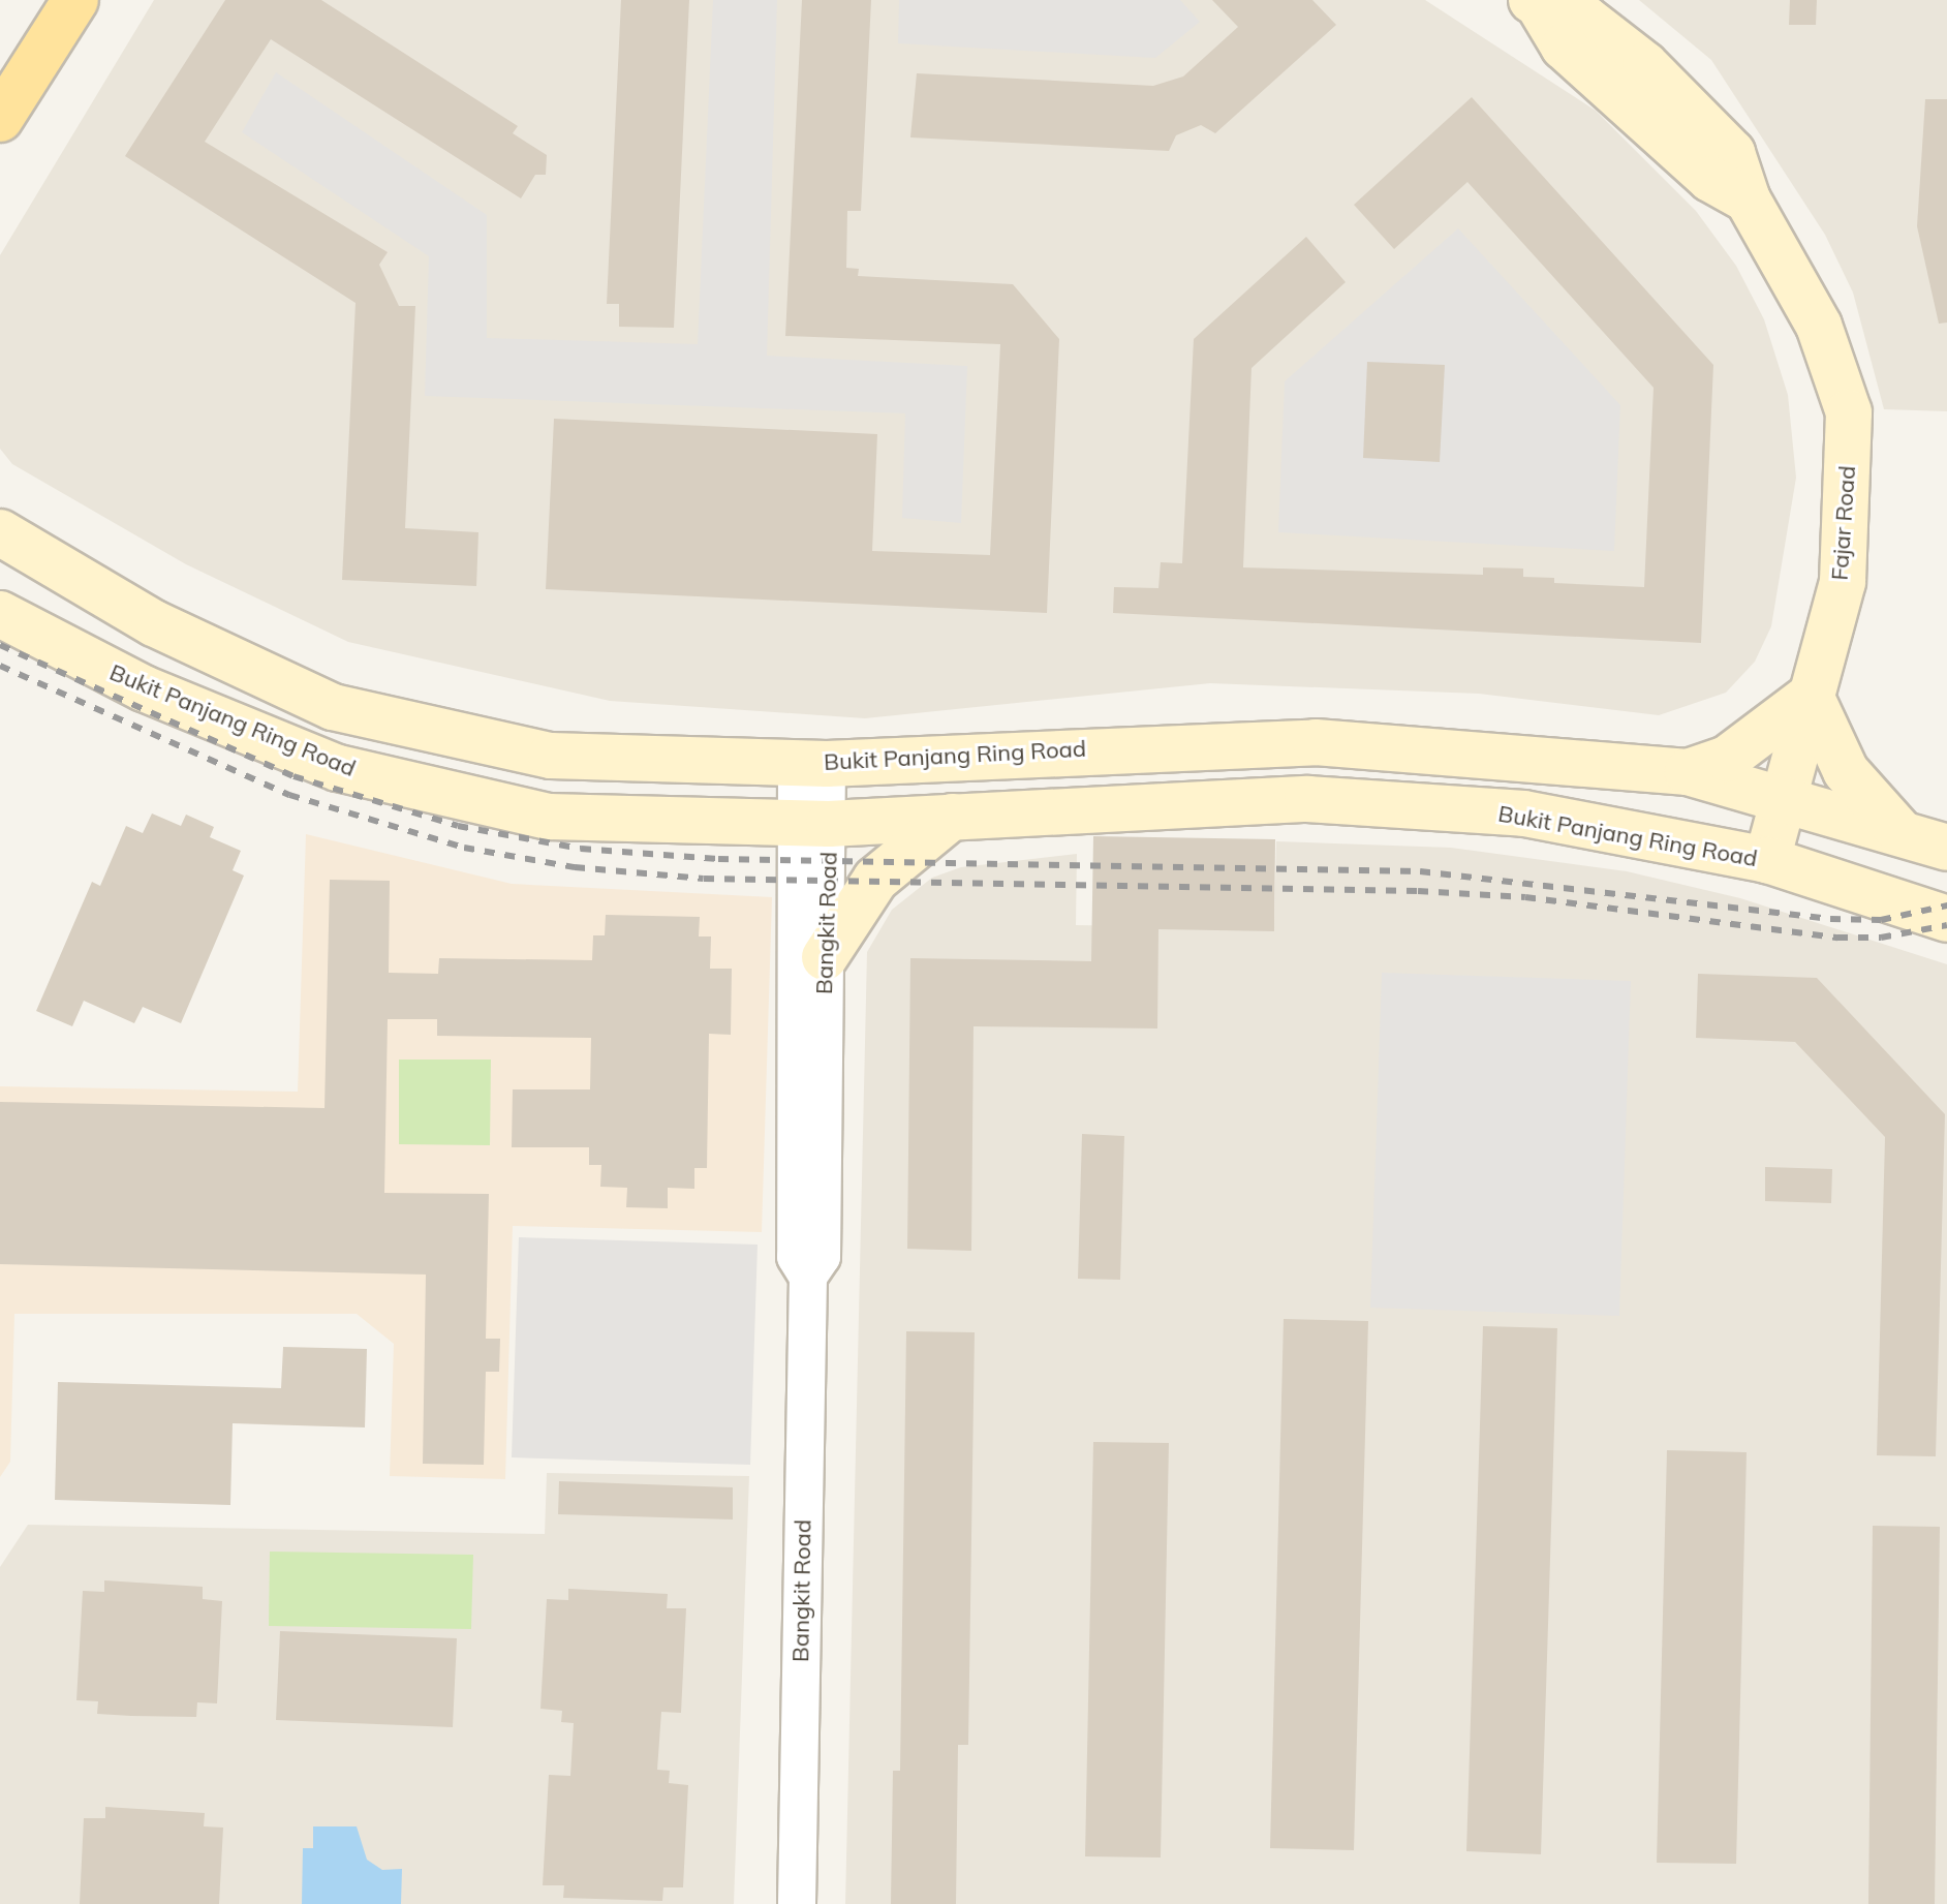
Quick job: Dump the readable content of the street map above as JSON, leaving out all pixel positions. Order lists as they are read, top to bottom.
{
  "streets": {
    "main road": ["Fajar Road", "Bukit Panjang Ring Road"],
    "street": ["Bangkit Road"]
  },
  "crossings": [
    ["Fajar Road", "Bukit Panjang Ring Road"],
    ["Bukit Panjang Ring Road", "Bangkit Road"]
  ]
}
